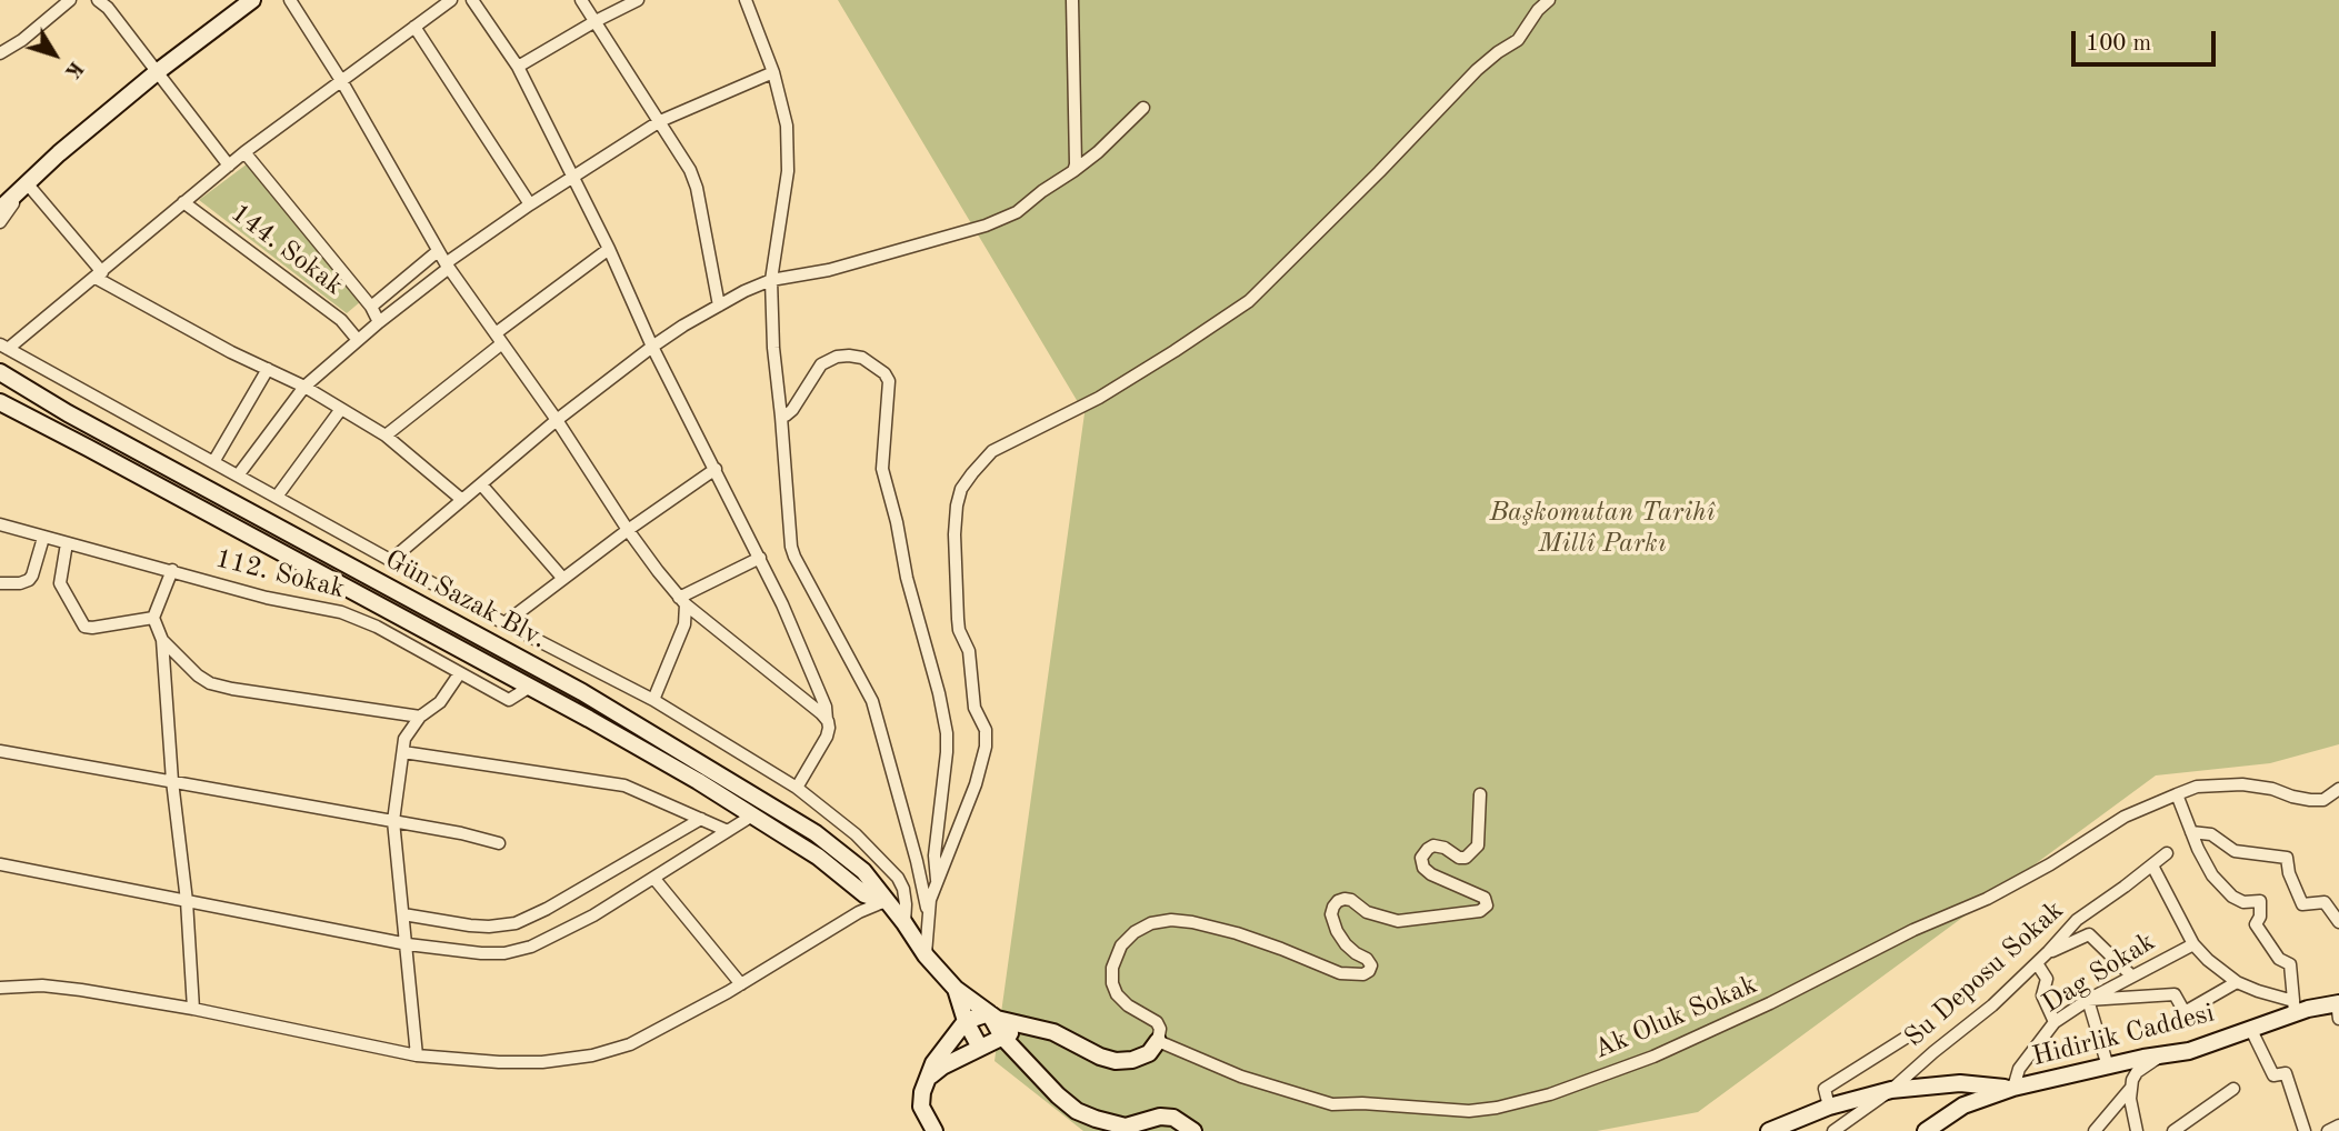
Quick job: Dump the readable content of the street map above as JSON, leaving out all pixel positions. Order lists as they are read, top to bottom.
{
  "streets": {
    "main road": ["Gün Sazak Blv.", "Hidirlik Caddesi"],
    "street": [
      "144. Sokak",
      "112. Sokak",
      "Dag Sokak",
      "Su Deposu Sokak",
      "Ak Oluk Sokak"
    ]
  },
  "crossings": [
    ["112. Sokak", "Gün Sazak Blv."],
    ["Dag Sokak", "Hidirlik Caddesi"]
  ],
  "parks": ["Başkomutan Tarihî Millî Parkı"],
  "scale_bar": "100 m",
  "north": "bottom right"
}
